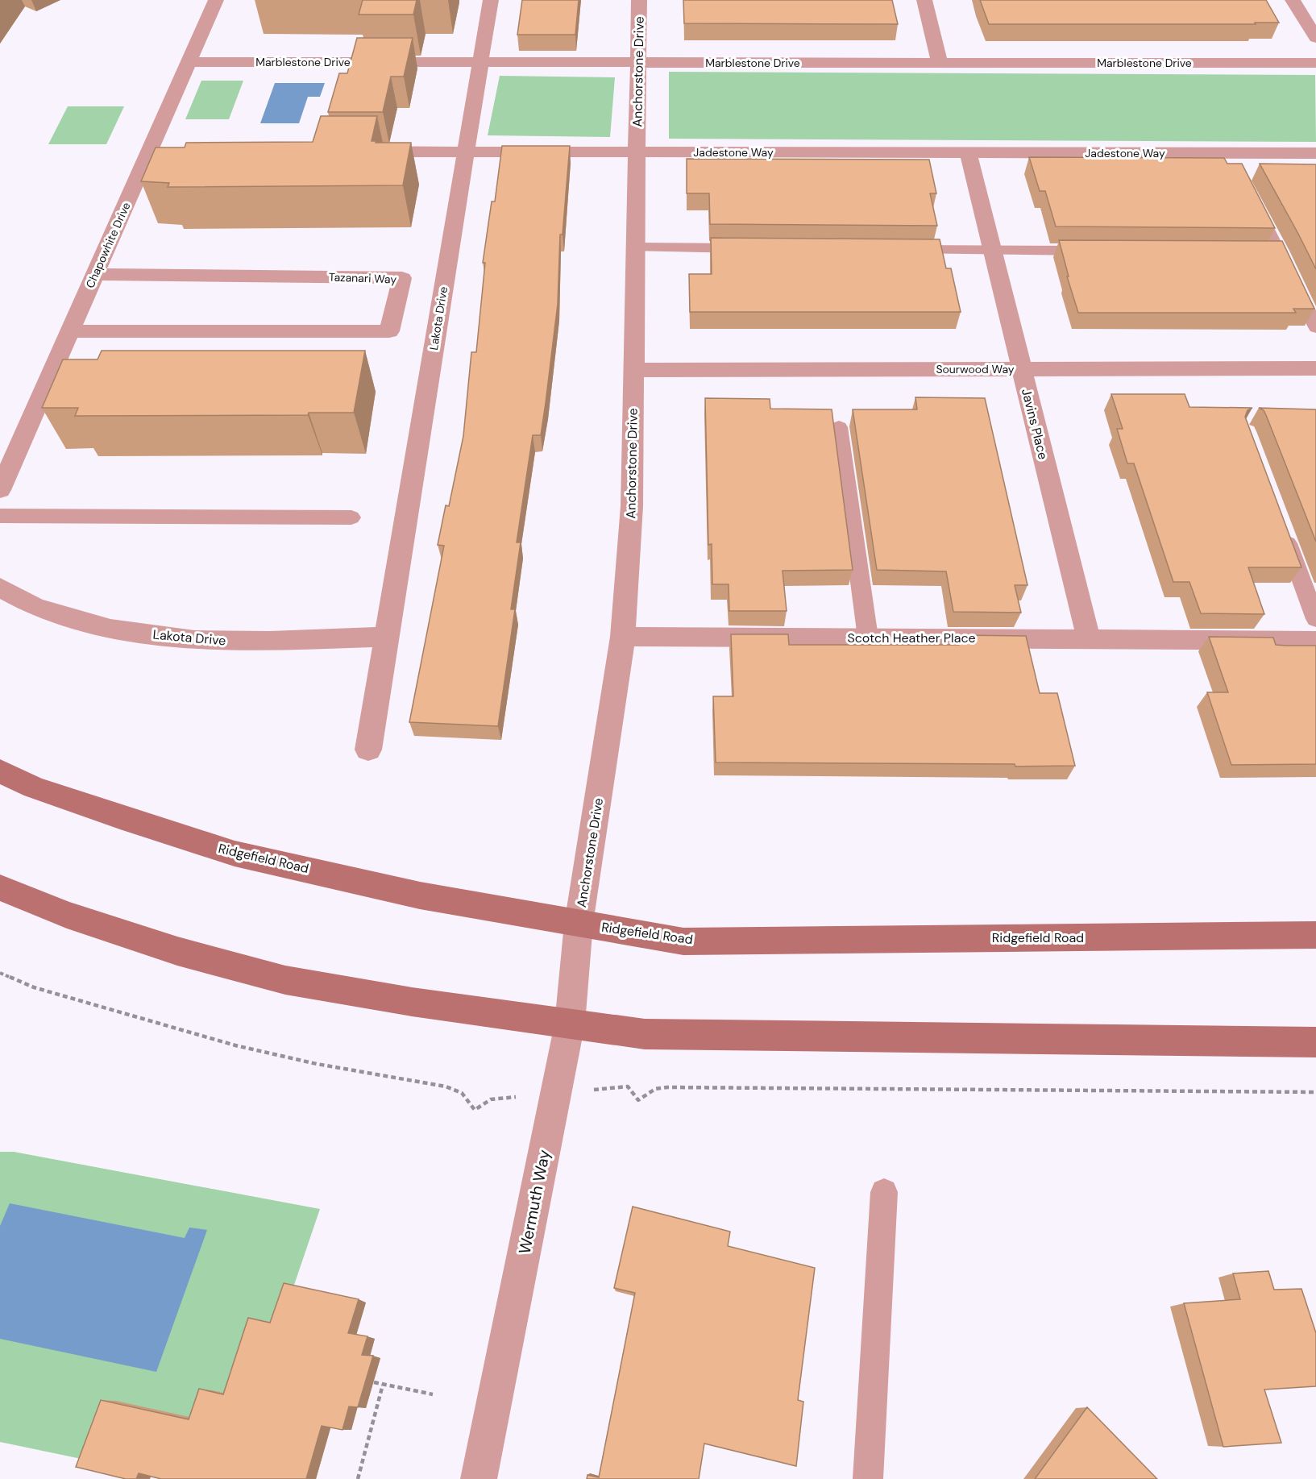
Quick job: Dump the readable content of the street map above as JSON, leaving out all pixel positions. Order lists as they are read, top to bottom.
{
  "streets": {
    "main road": ["Ridgefield Road"],
    "street": [
      "Marblestone Drive",
      "Anchorstone Drive",
      "Jadestone Way",
      "Chapowhite Drive",
      "Tazanari Way",
      "Lakota Drive",
      "Sourwood Way",
      "Javins Place",
      "Scotch Heather Place",
      "Wermuth Way"
    ]
  },
  "crossings": [
    ["Marblestone Drive", "Anchorstone Drive"],
    ["Marblestone Drive", "Chapowhite Drive"],
    ["Marblestone Drive", "Lakota Drive"],
    ["Anchorstone Drive", "Jadestone Way"],
    ["Anchorstone Drive", "Sourwood Way"],
    ["Anchorstone Drive", "Scotch Heather Place"],
    ["Anchorstone Drive", "Ridgefield Road"],
    ["Anchorstone Drive", "Wermuth Way"],
    ["Jadestone Way", "Lakota Drive"],
    ["Jadestone Way", "Javins Place"],
    ["Chapowhite Drive", "Tazanari Way"],
    ["Sourwood Way", "Javins Place"],
    ["Javins Place", "Scotch Heather Place"],
    ["Ridgefield Road", "Wermuth Way"]
  ]
}
